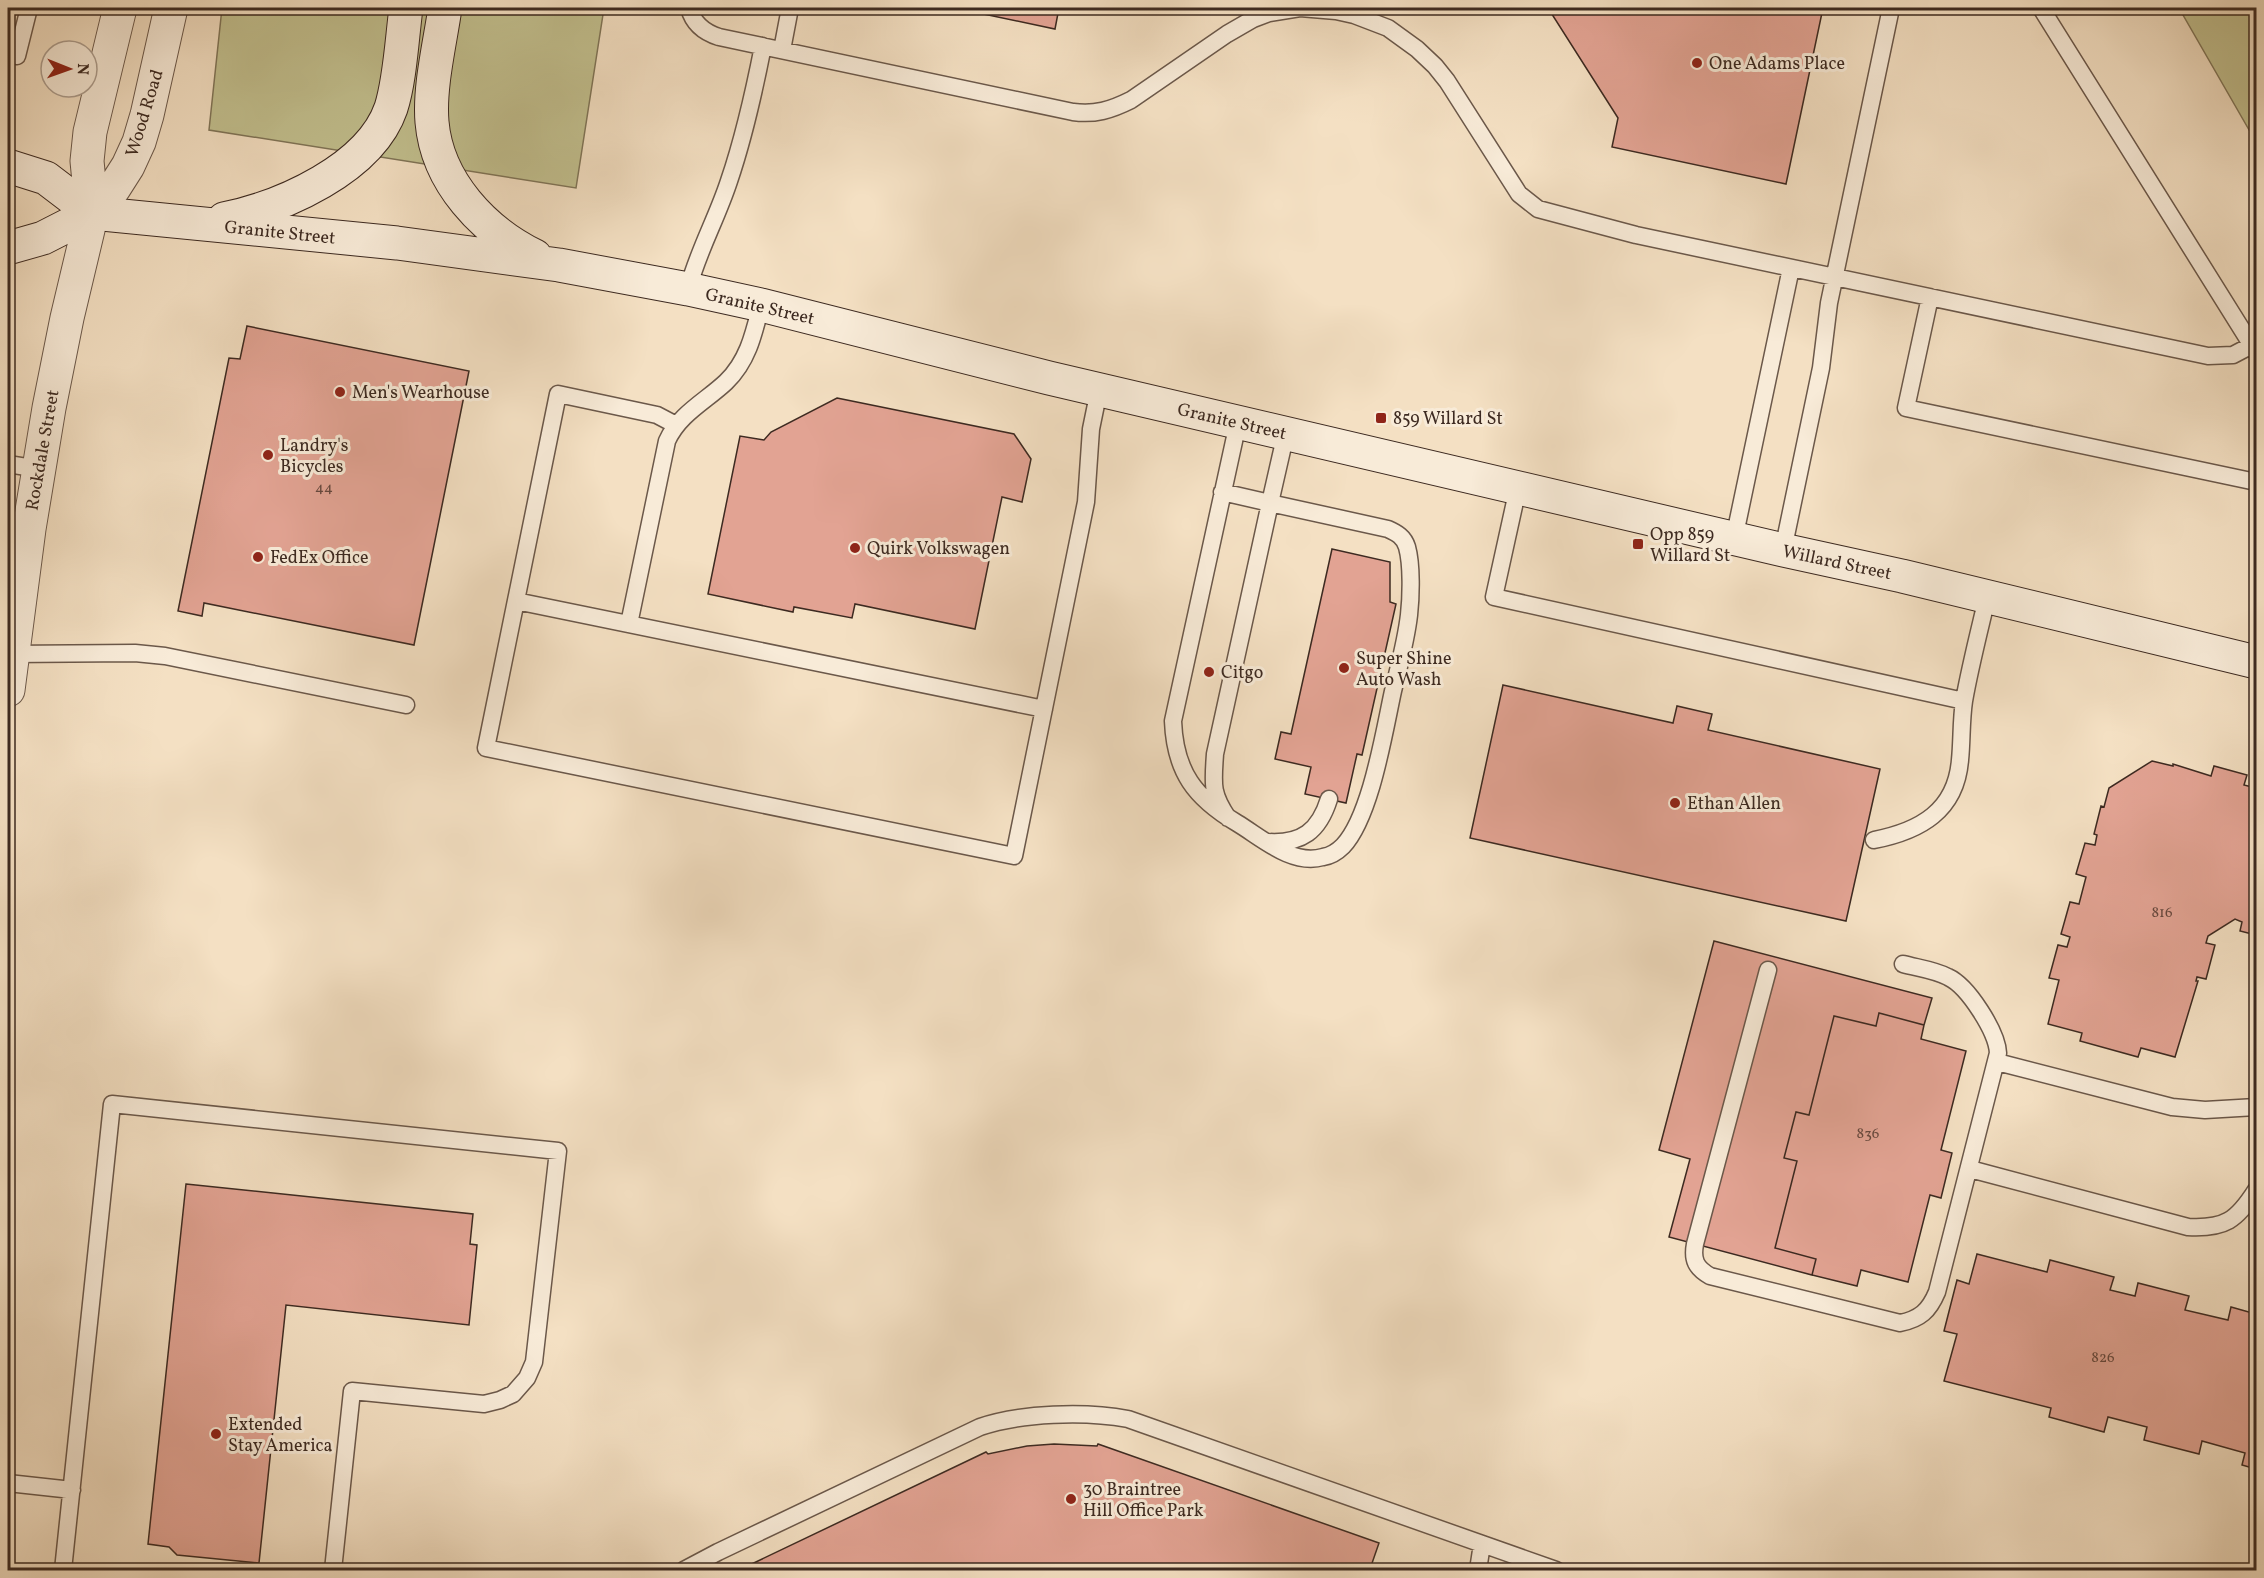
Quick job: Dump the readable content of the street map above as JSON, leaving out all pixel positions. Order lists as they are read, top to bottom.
{
  "streets": {
    "main road": [
      "Wood Road",
      "Granite Street",
      "Rockdale Street",
      "Willard Street"
    ]
  },
  "crossings": [
    ["Wood Road", "Granite Street"],
    ["Wood Road", "Rockdale Street"],
    ["Granite Street", "Rockdale Street"],
    ["Granite Street", "Willard Street"]
  ],
  "places": {
    "other": [
      "One Adams Place",
      "Men's Wearhouse",
      "Landry's Bicycles",
      "Quirk Volkswagen",
      "FedEx Office",
      "Super Shine Auto Wash",
      "Citgo",
      "Ethan Allen",
      "Extended Stay America",
      "30 Braintree Hill Office Park"
    ],
    "transit": ["859 Willard St", "Opp 859 Willard St"]
  },
  "house_numbers": [
    "44",
    "816",
    "836",
    "826"
  ],
  "north": "right"
}
